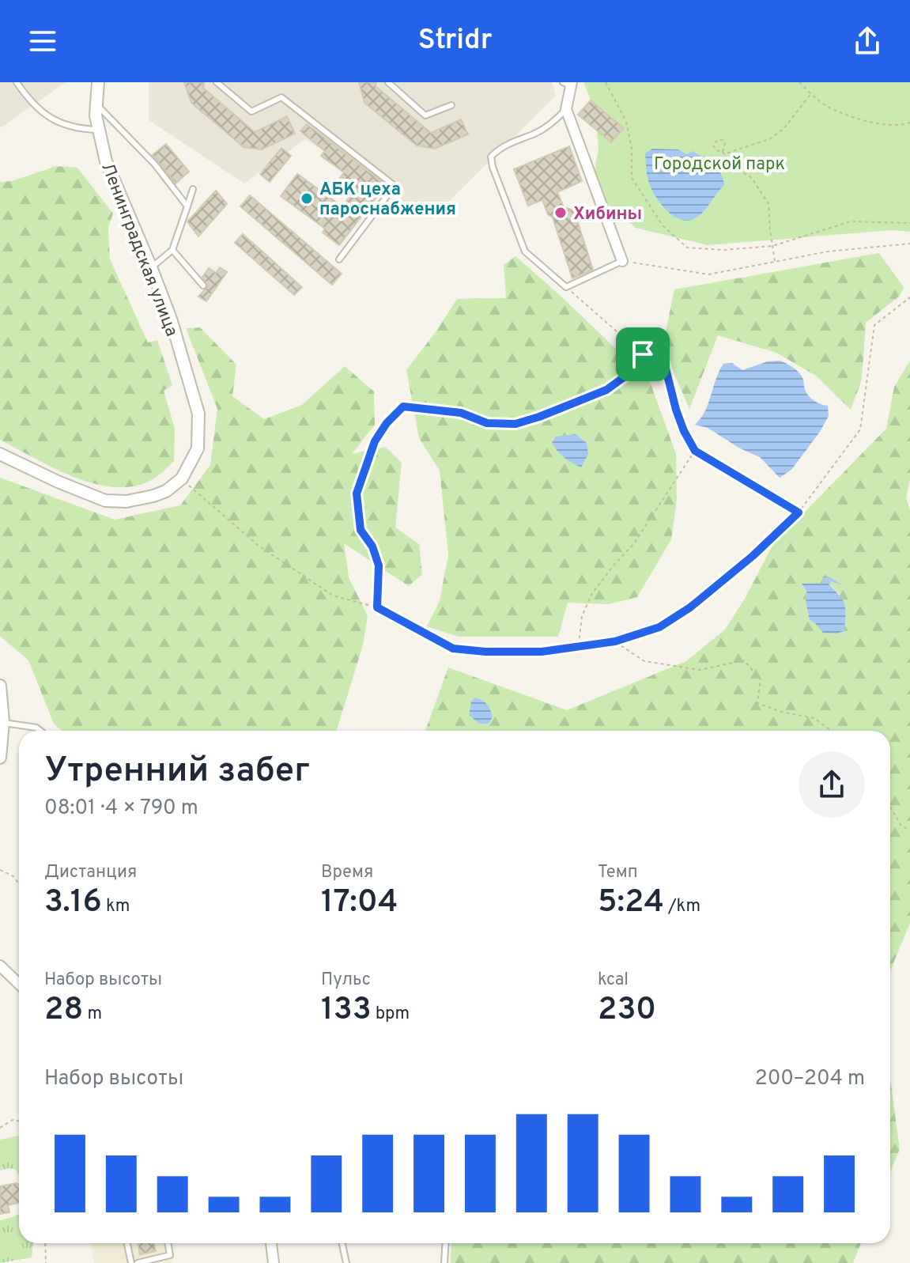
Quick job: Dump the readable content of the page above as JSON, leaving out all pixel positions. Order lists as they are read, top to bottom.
{
  "streets": {
    "street": ["Ленинградская улица"]
  },
  "parks": ["Городской парк"],
  "places": ["АБК цеха пароснабжения", "Хибины"],
  "page": {
    "header": "Stridr",
    "heading": ["Утренний забег", "08:01 · 4 × 790 m"],
    "stats": [
      ["Дистанция", "3.16 km"],
      ["Время", "17:04"],
      ["Темп", "5:24 /km"],
      ["Набор высоты", "28 m"],
      ["Пульс", "133 bpm"],
      ["kcal", "230"]
    ],
    "chart": ["Набор высоты", "200–204 m"]
  }
}
